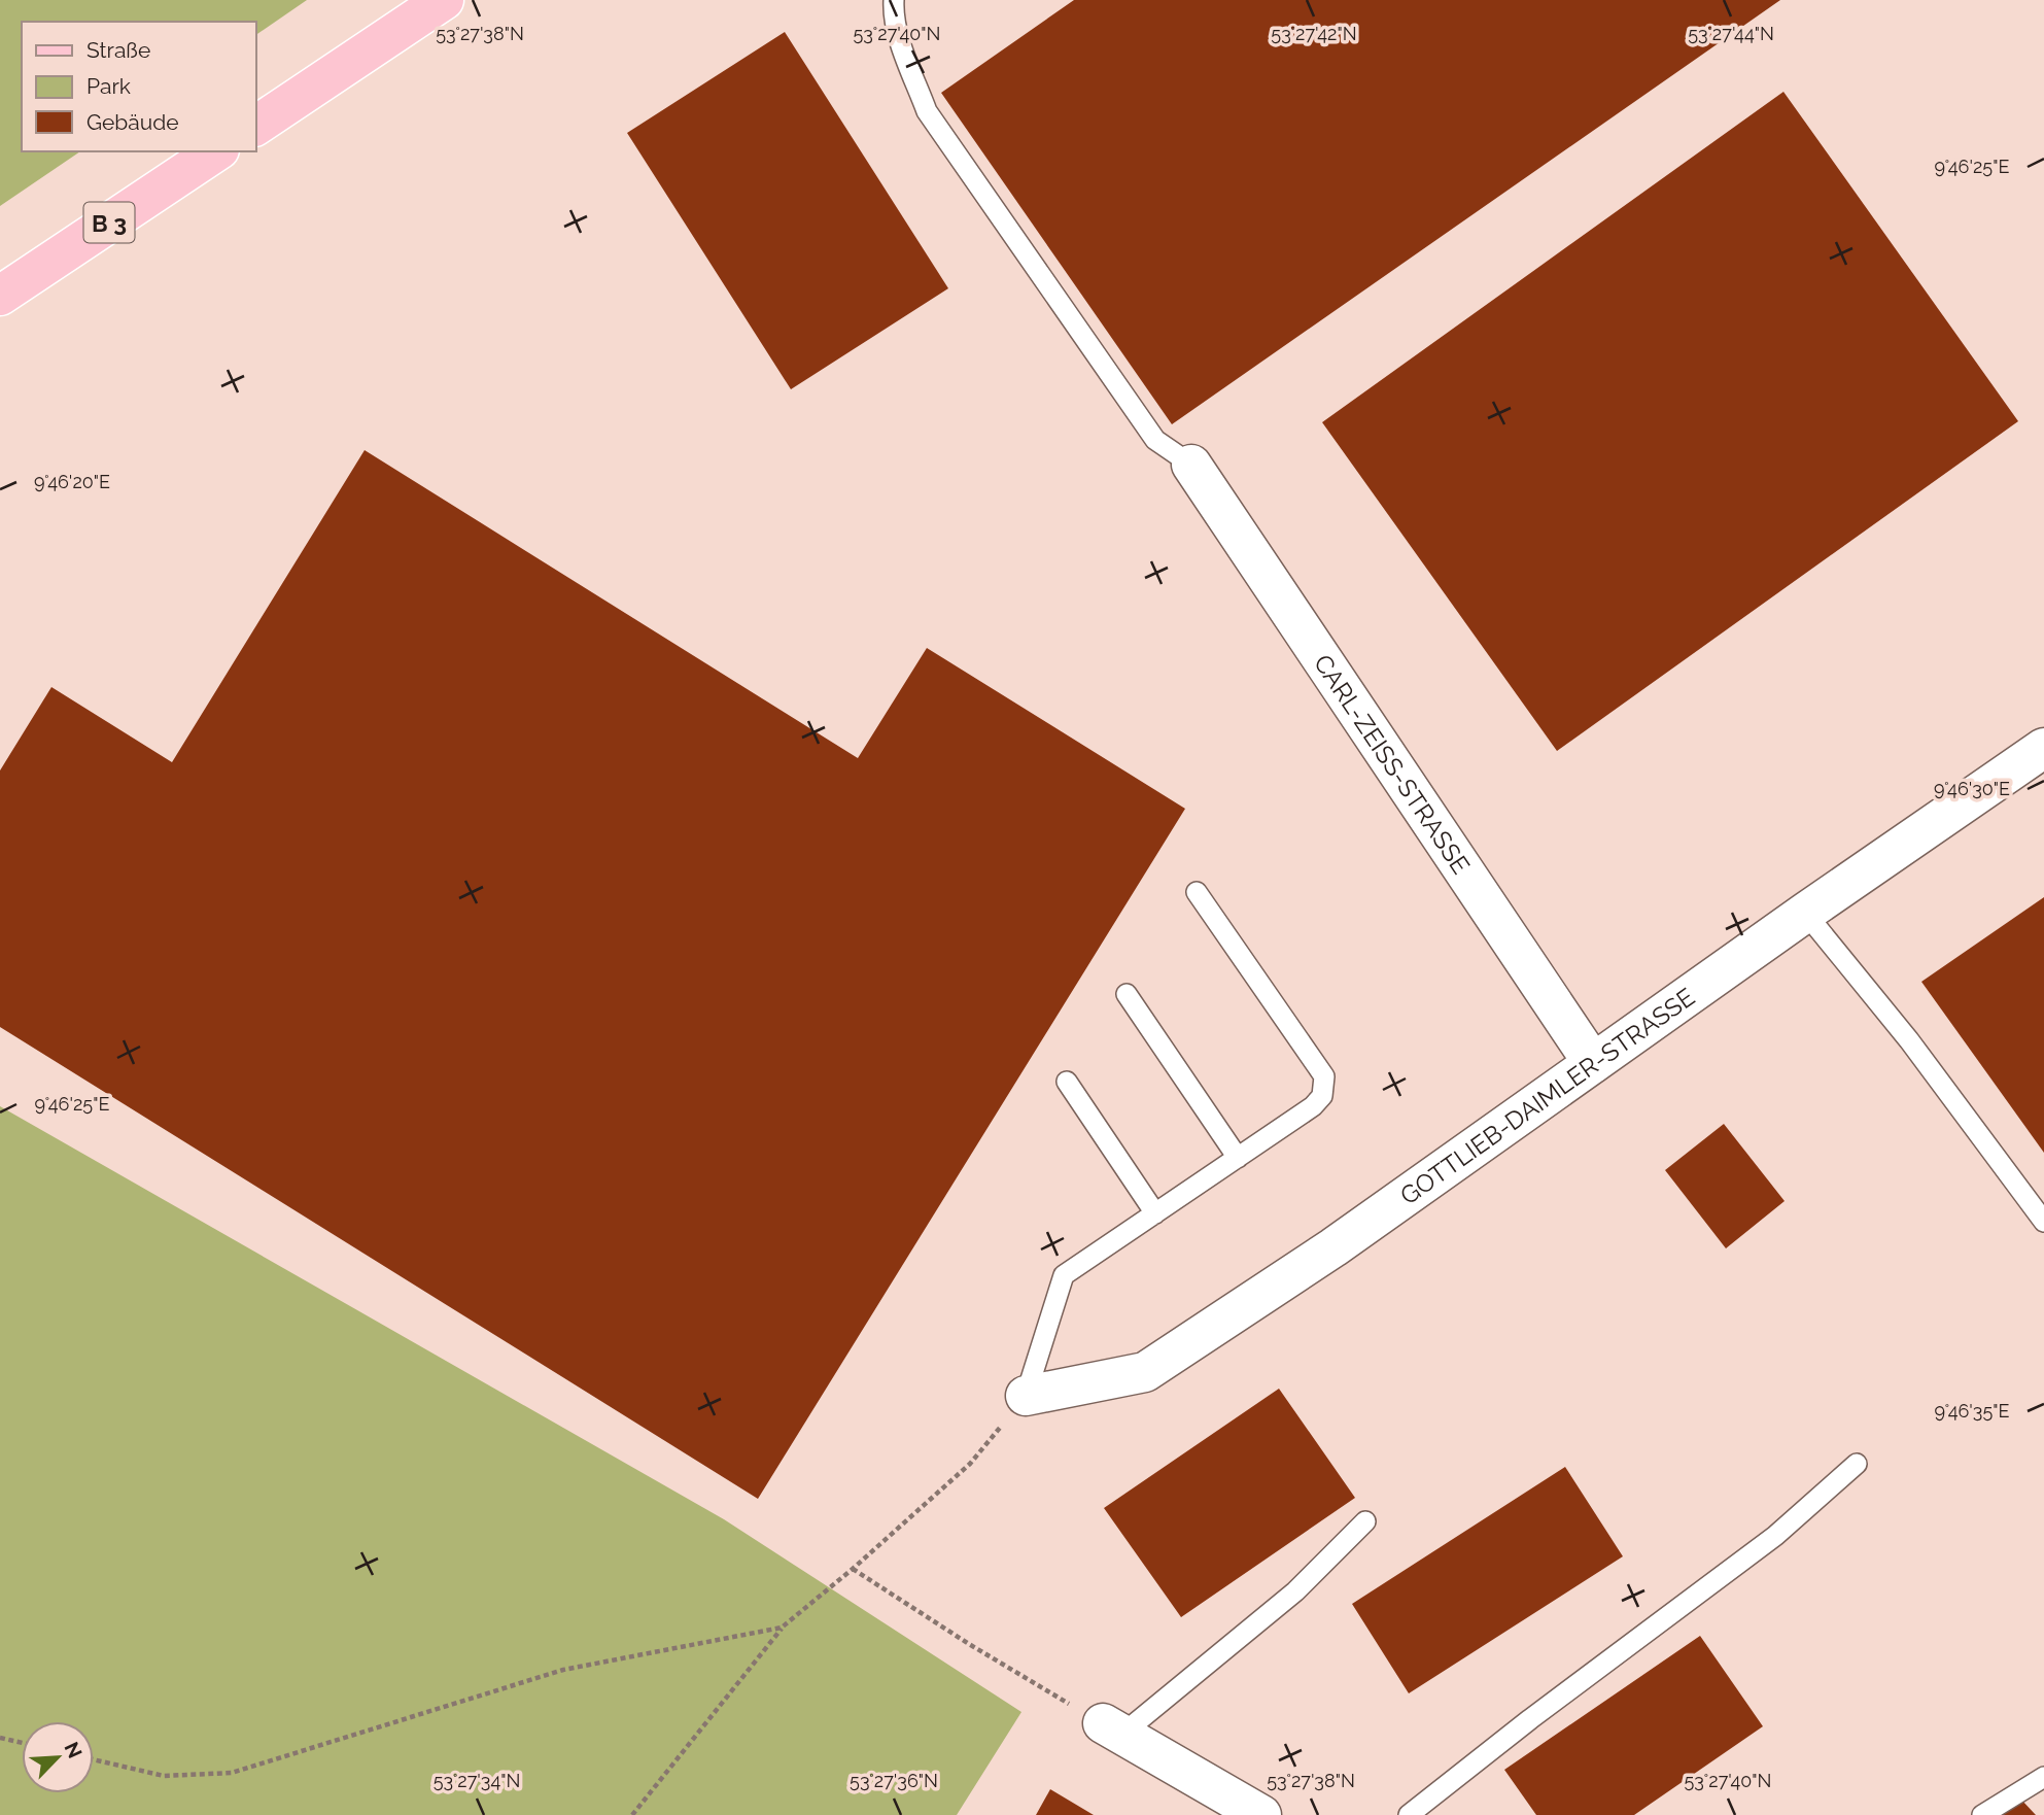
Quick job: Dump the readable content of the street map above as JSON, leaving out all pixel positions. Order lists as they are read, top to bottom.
{
  "streets": {
    "main road": ["B 3"],
    "street": ["CARL-ZEISS-STRASSE", "GOTTLIEB-DAIMLER-STRASSE"]
  },
  "crossings": [
    ["CARL-ZEISS-STRASSE", "GOTTLIEB-DAIMLER-STRASSE"]
  ],
  "legend": ["Straße", "Park", "Gebäude"],
  "north": "top right",
  "coordinates": [
    "53°27'38\"N",
    "53°27'40\"N",
    "53°27'42\"N",
    "53°27'44\"N",
    "9°46'25\"E",
    "9°46'20\"E",
    "9°46'30\"E",
    "9°46'35\"E",
    "53°27'36\"N",
    "53°27'34\"N"
  ]
}
